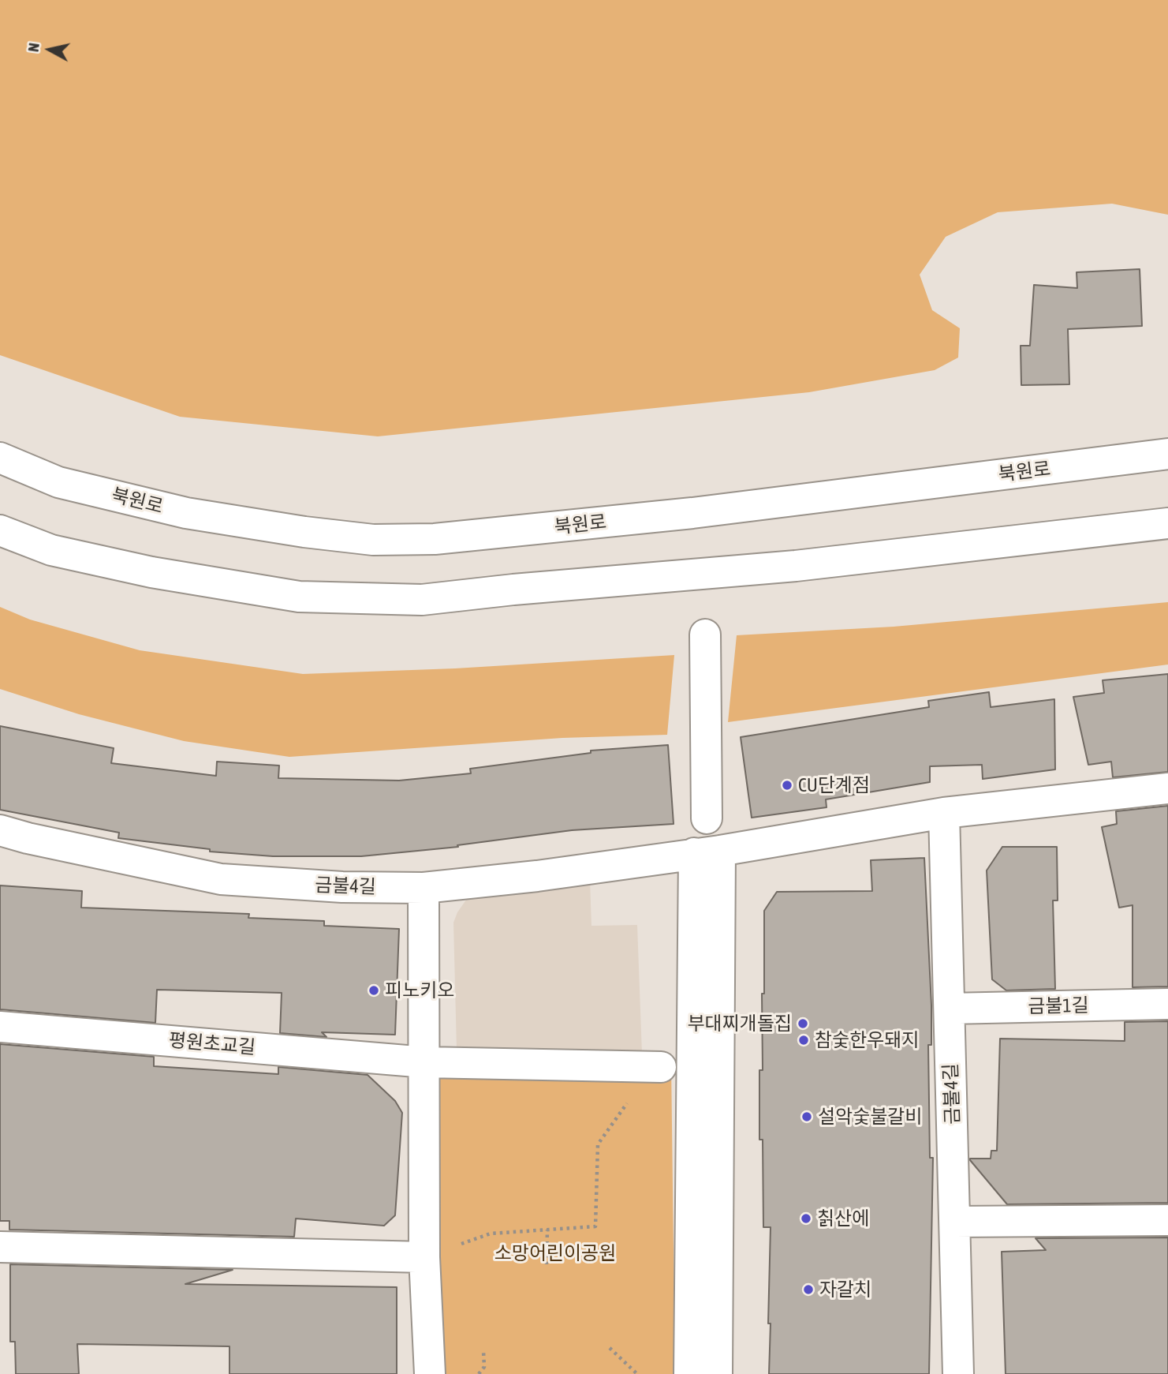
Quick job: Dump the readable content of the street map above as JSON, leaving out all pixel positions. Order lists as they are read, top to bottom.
{
  "streets": {
    "street": [
      "북원로",
      "금불4길",
      "금불1길",
      "평원초교길"
    ]
  },
  "crossings": [
    ["금불4길", "금불1길"]
  ],
  "parks": ["소망어린이공원"],
  "places": [
    "CU단계점",
    "피노키오",
    "부대찌개돌집",
    "참숯한우돼지",
    "설악숯불갈비",
    "칡산에",
    "자갈치"
  ],
  "north": "left"
}
